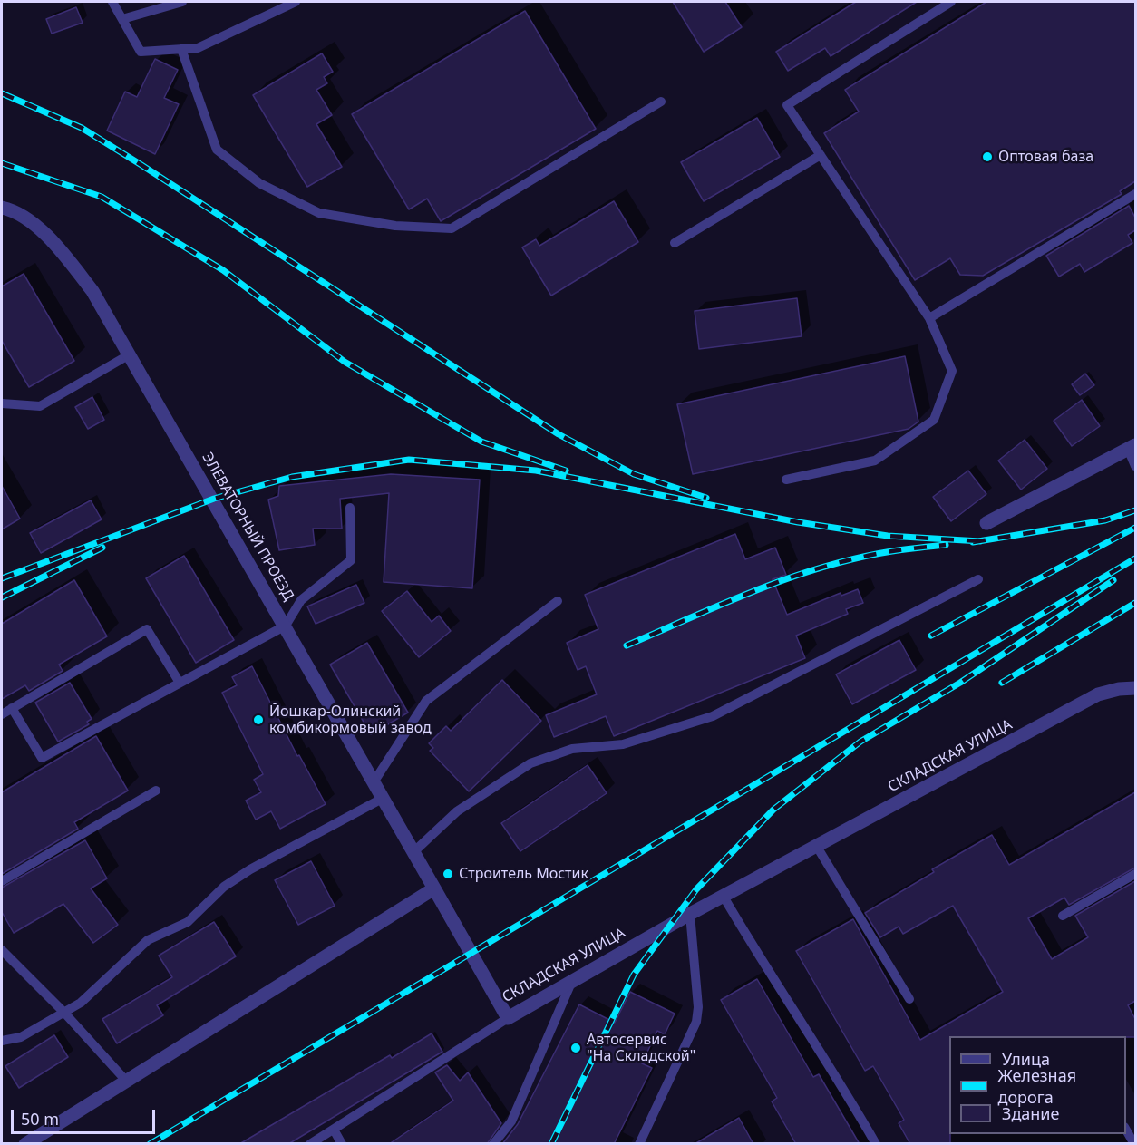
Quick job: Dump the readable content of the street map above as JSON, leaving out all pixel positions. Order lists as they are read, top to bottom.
{
  "streets": {
    "street": ["ЭЛЕВАТОРНЫЙ ПРОЕЗД", "СКЛАДСКАЯ УЛИЦА"]
  },
  "crossings": [
    ["ЭЛЕВАТОРНЫЙ ПРОЕЗД", "СКЛАДСКАЯ УЛИЦА"]
  ],
  "places": [
    "Оптовая база",
    "Йошкар-Олинский комбикормовый завод",
    "Строитель Мостик",
    "Автосервис \"На Складской\""
  ],
  "legend": ["Улица", "Железная дорога", "Здание"],
  "scale_bar": "50 m"
}
